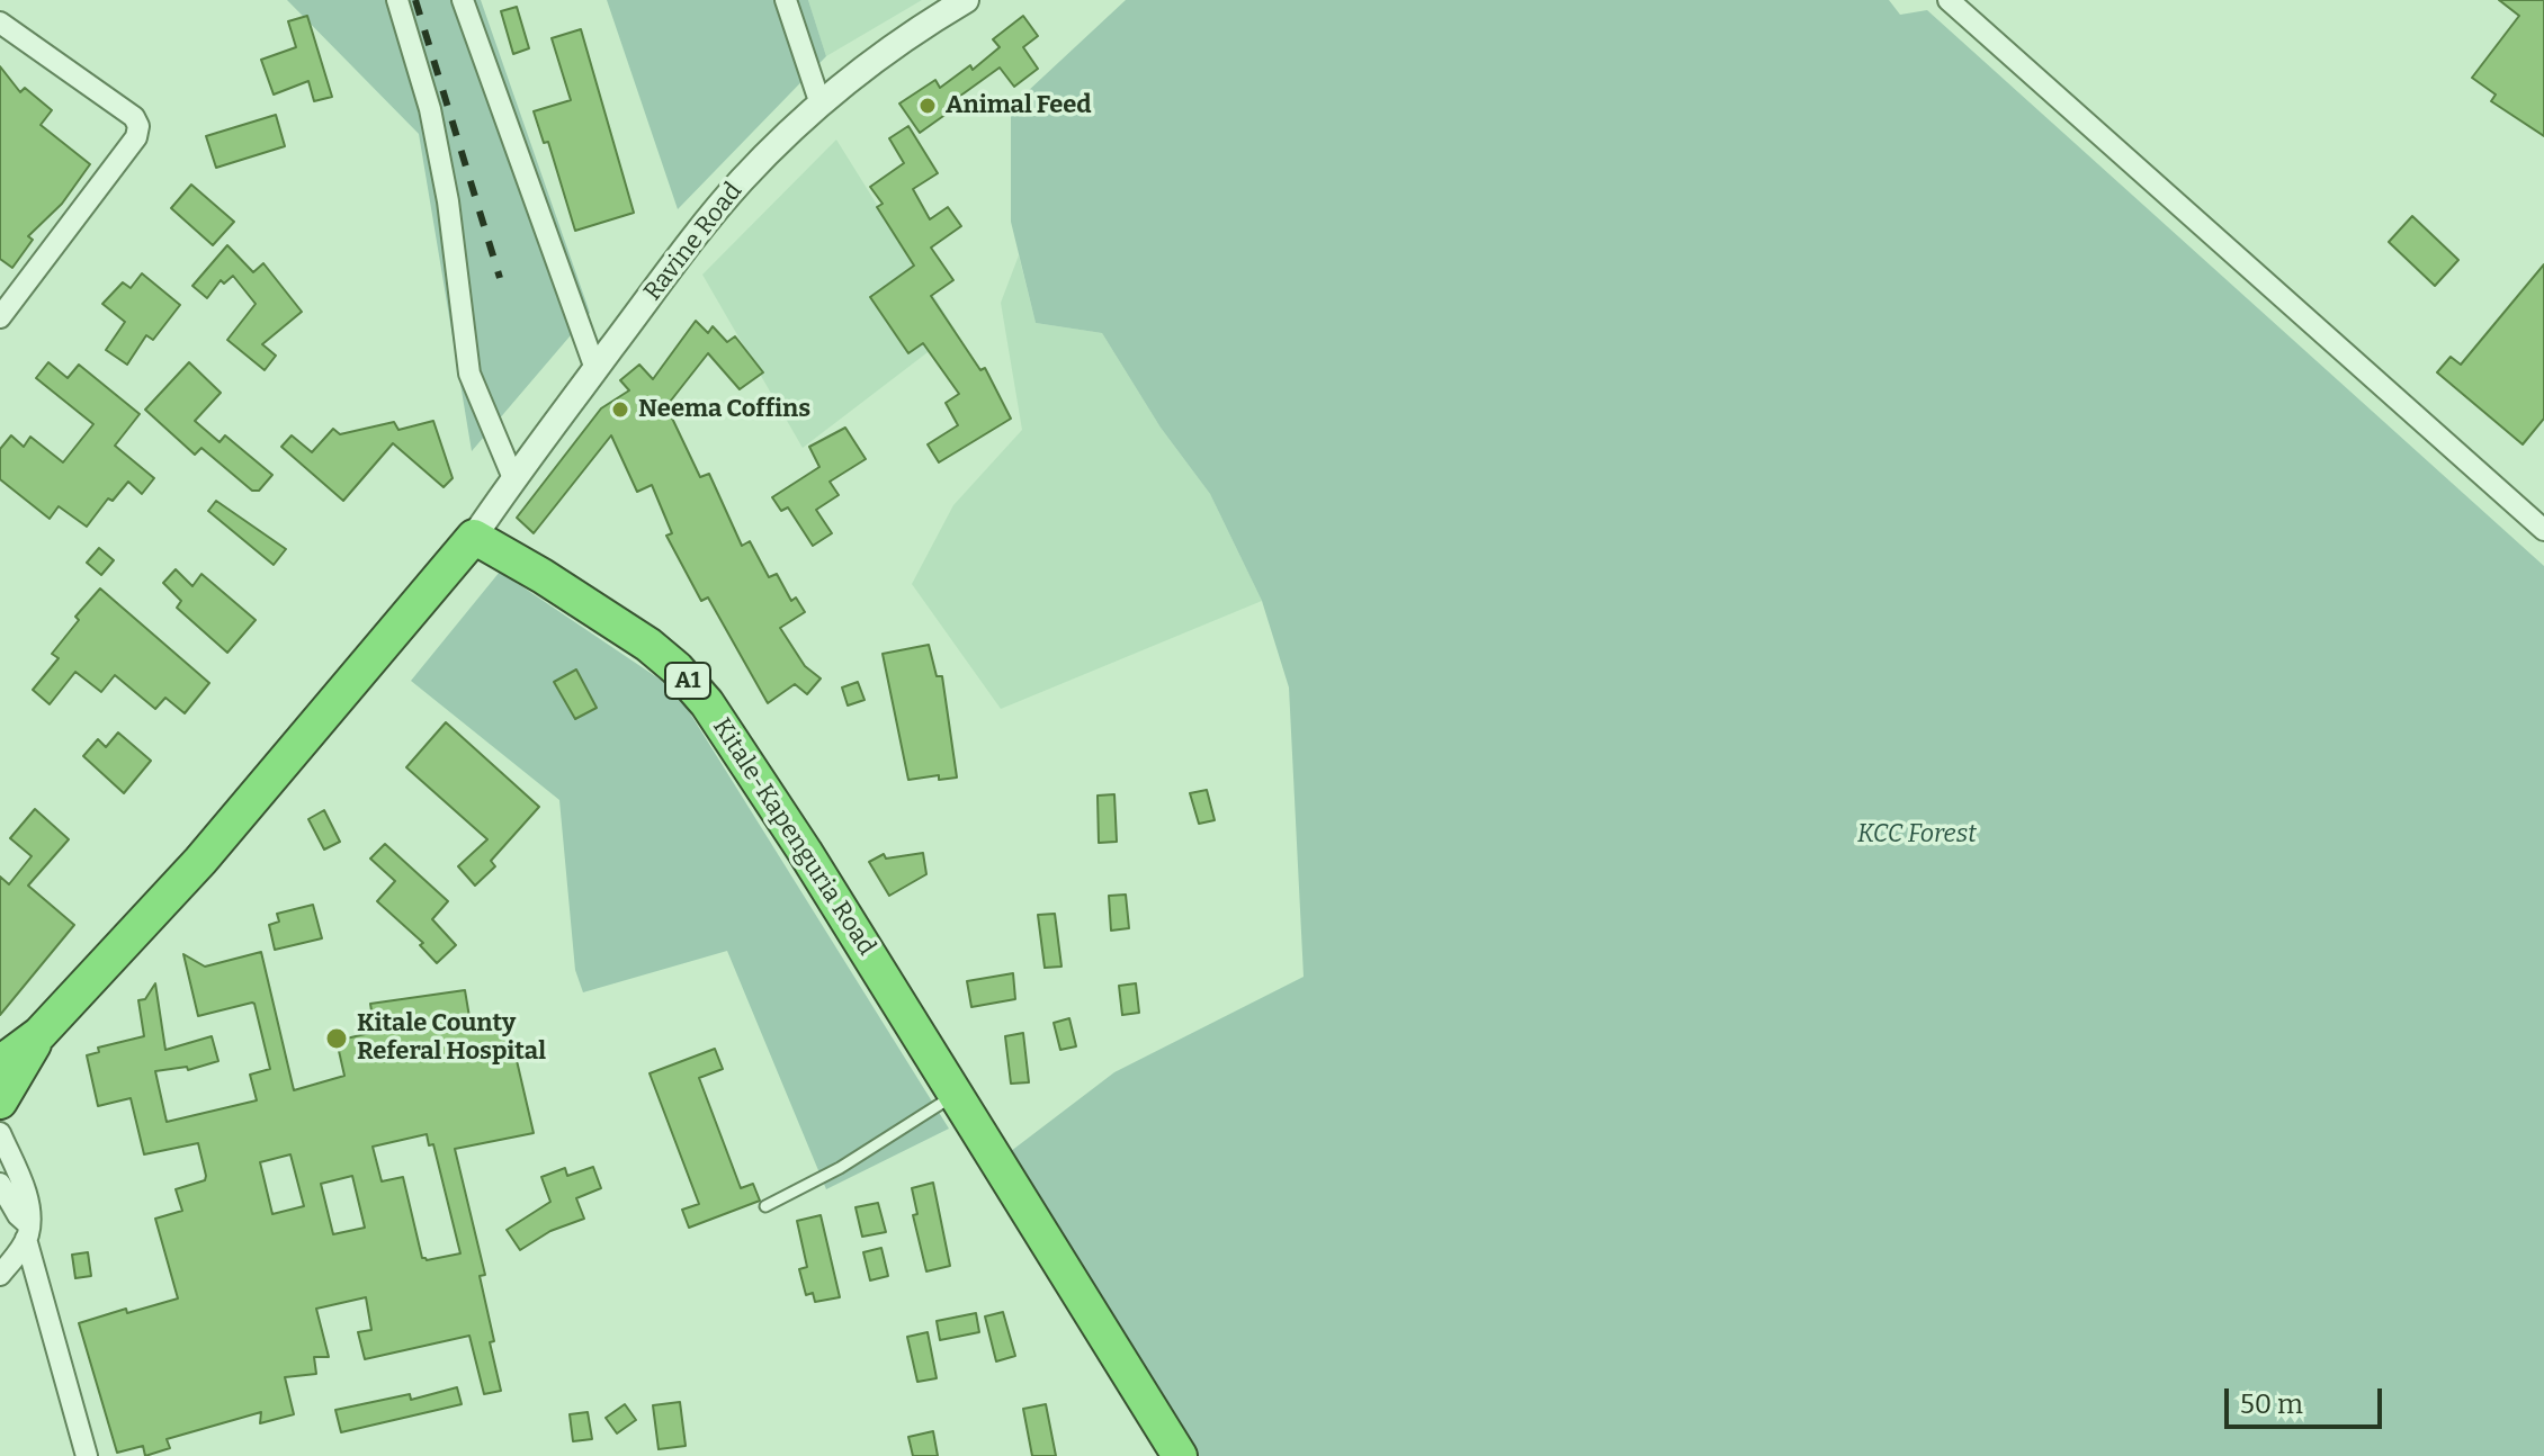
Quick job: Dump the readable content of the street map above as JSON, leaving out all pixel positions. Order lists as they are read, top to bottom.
{
  "streets": {
    "highway": ["A1", "Kitale-Kapenguria Road"],
    "street": ["Ravine Road"]
  },
  "crossings": [
    ["Ravine Road", "Kitale-Kapenguria Road"]
  ],
  "parks": ["KCC Forest"],
  "places": ["Animal Feed", "Neema Coffins", "Kitale County Referal Hospital"],
  "scale_bar": "50 m"
}
